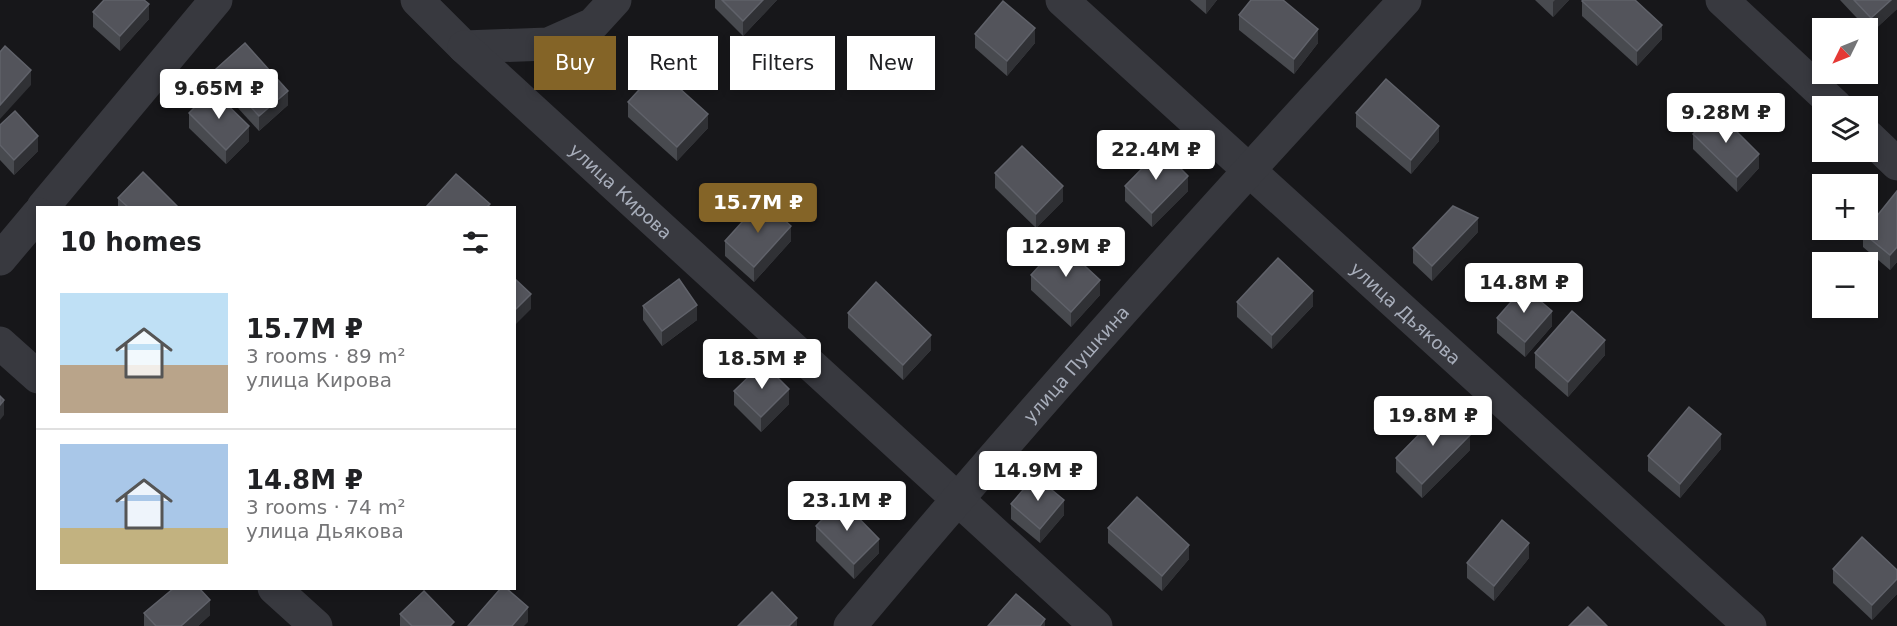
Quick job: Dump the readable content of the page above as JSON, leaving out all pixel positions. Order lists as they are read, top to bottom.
{
  "streets": {
    "street": ["улица Кирова", "улица Дьякова", "улица Пушкина"]
  },
  "crossings": [
    ["улица Кирова", "улица Пушкина"],
    ["улица Дьякова", "улица Пушкина"]
  ],
  "north": "bottom left",
  "page": {
    "map_buttons": ["+", "−"],
    "chip": [
      "Buy",
      "Rent",
      "Filters",
      "New"
    ],
    "price": [
      "9.65M ₽",
      "9.28M ₽",
      "22.4M ₽",
      "15.7M ₽",
      "12.9M ₽",
      "14.8M ₽",
      "18.5M ₽",
      "19.8M ₽",
      "14.9M ₽",
      "23.1M ₽"
    ],
    "heading": "10 homes",
    "list": [
      {
        "name": "15.7M ₽",
        "note": "3 rooms · 89 m² · улица Кирова"
      },
      {
        "name": "14.8M ₽",
        "note": "3 rooms · 74 m² · улица Дьякова"
      }
    ]
  }
}
